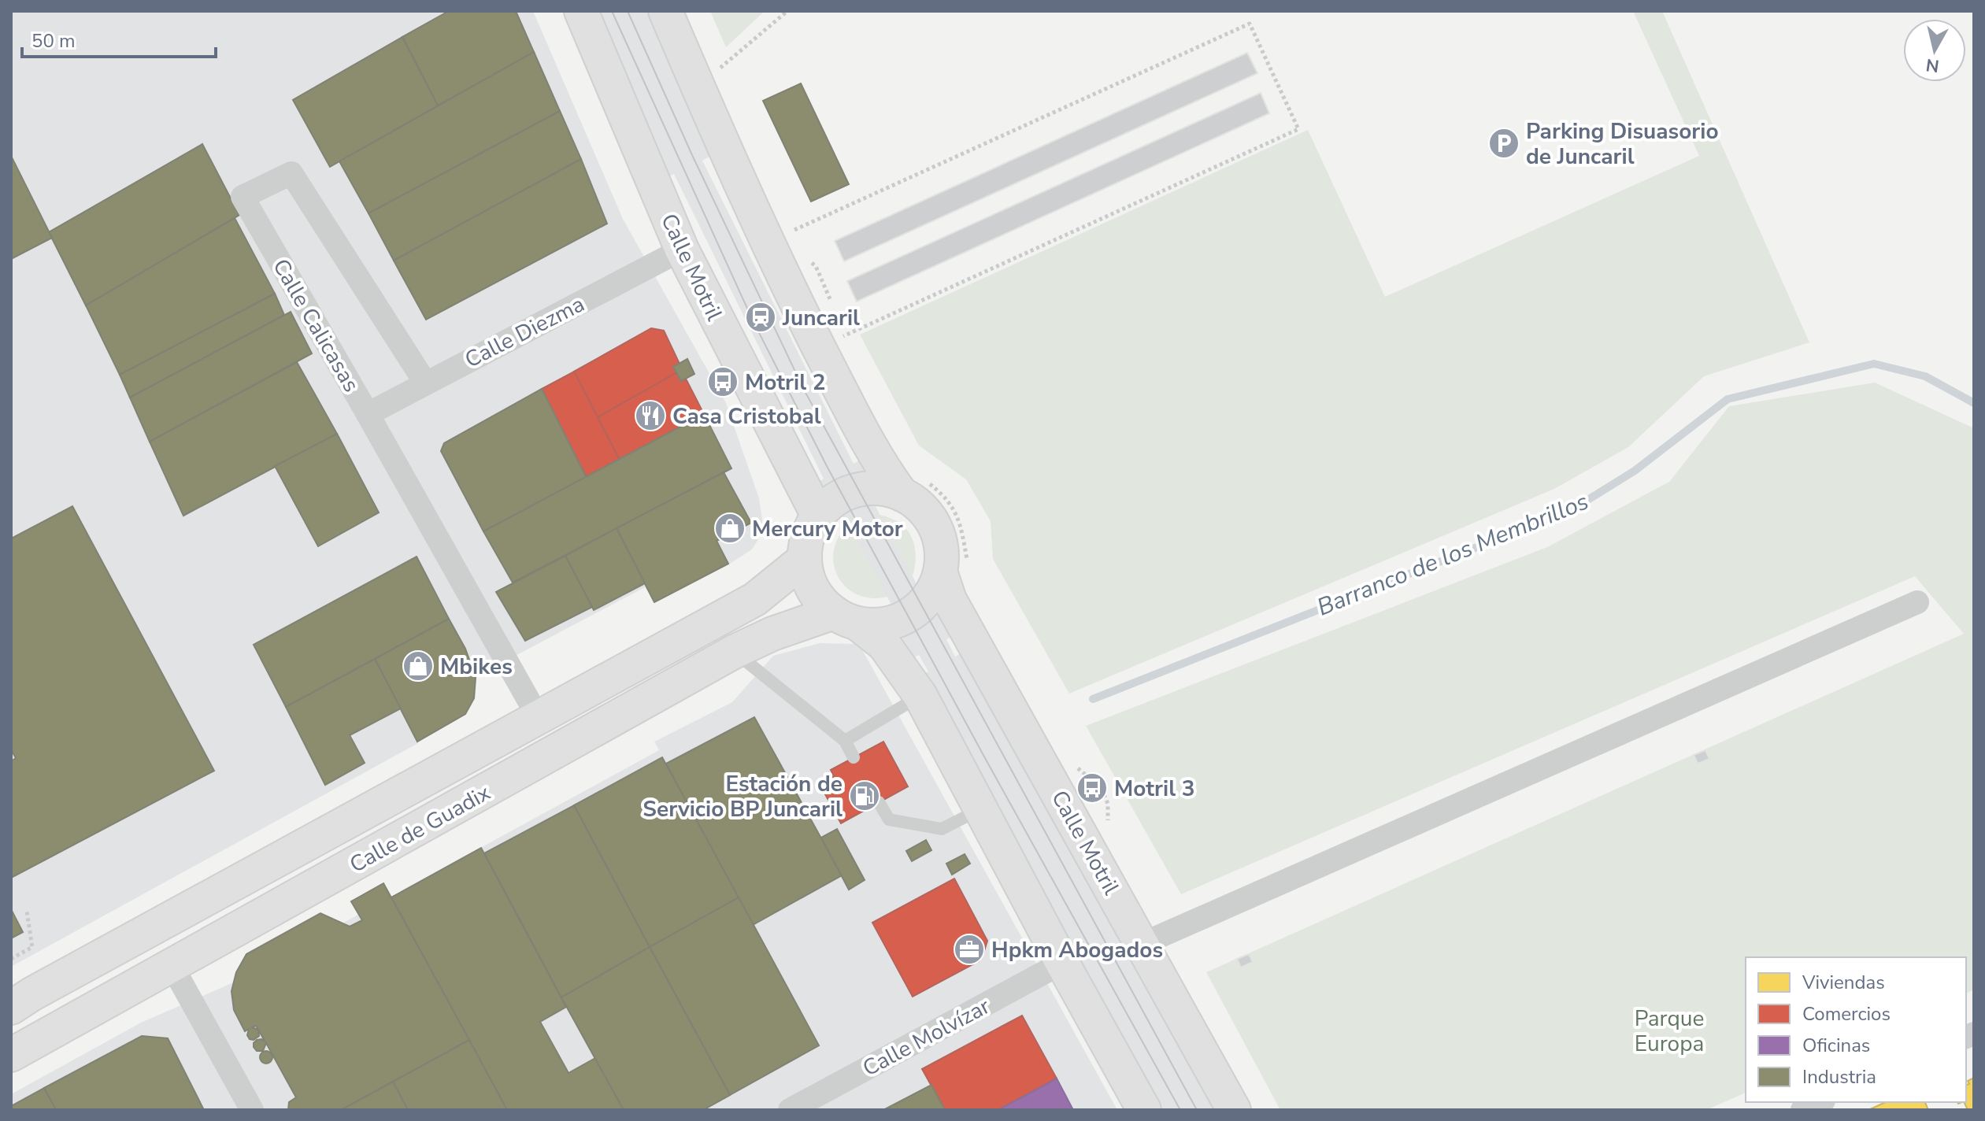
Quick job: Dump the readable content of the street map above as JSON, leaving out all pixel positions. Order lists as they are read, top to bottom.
{
  "streets": {
    "street": [
      "Calle Motril",
      "Calle Calicasas",
      "Calle Diezma",
      "Calle de Guadix",
      "Calle Molvízar"
    ]
  },
  "crossings": [
    ["Calle Motril", "Calle Diezma"],
    ["Calle Motril", "Calle de Guadix"],
    ["Calle Calicasas", "Calle Diezma"],
    ["Calle Calicasas", "Calle de Guadix"]
  ],
  "water": ["Barranco de los Membrillos"],
  "parks": ["Parque Europa"],
  "places": {
    "parking": ["Parking Disuasorio de Juncaril"],
    "station": ["Juncaril"],
    "bus stop": ["Motril 2", "Motril 3"],
    "restaurant": ["Casa Cristobal"],
    "shop": ["Mercury Motor", "Mbikes"],
    "fuel station": ["Estación de Servicio BP Juncaril"],
    "office": ["Hpkm Abogados"]
  },
  "legend": [
    "Viviendas",
    "Comercios",
    "Oficinas",
    "Industria"
  ],
  "scale_bar": "50 m",
  "north": "bottom"
}
